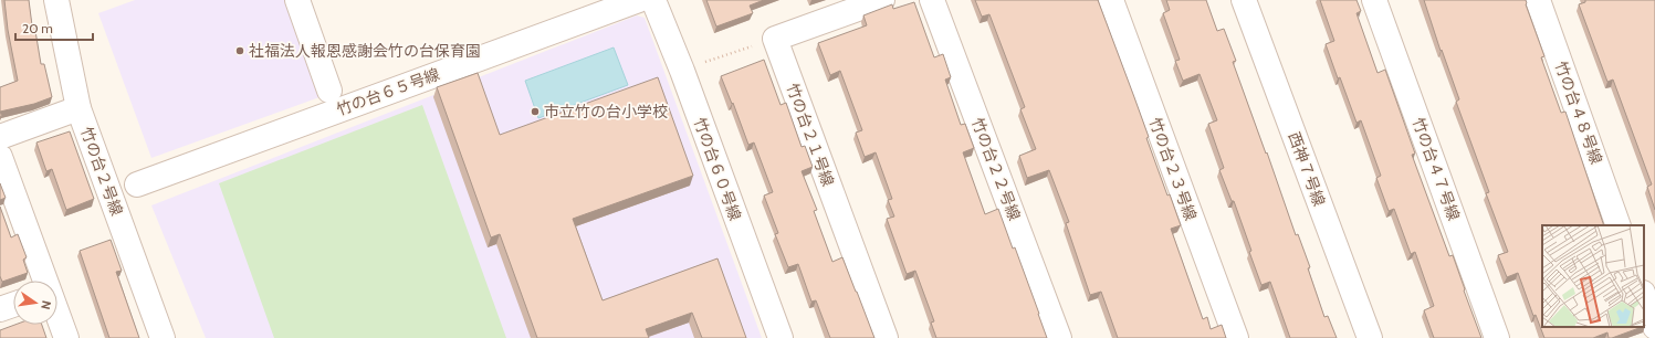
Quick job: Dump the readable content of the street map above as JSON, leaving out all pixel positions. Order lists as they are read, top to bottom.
{
  "streets": {
    "street": [
      "竹の台６５号線",
      "竹の台４８号線",
      "竹の台２１号線",
      "竹の台６０号線",
      "竹の台２２号線",
      "竹の台２３号線",
      "西神７号線",
      "竹の台４７号線",
      "竹の台２号線"
    ]
  },
  "places": ["社福法人報恩感謝会竹の台保育園", "市立竹の台小学校"],
  "scale_bar": "20 m",
  "north": "right"
}
